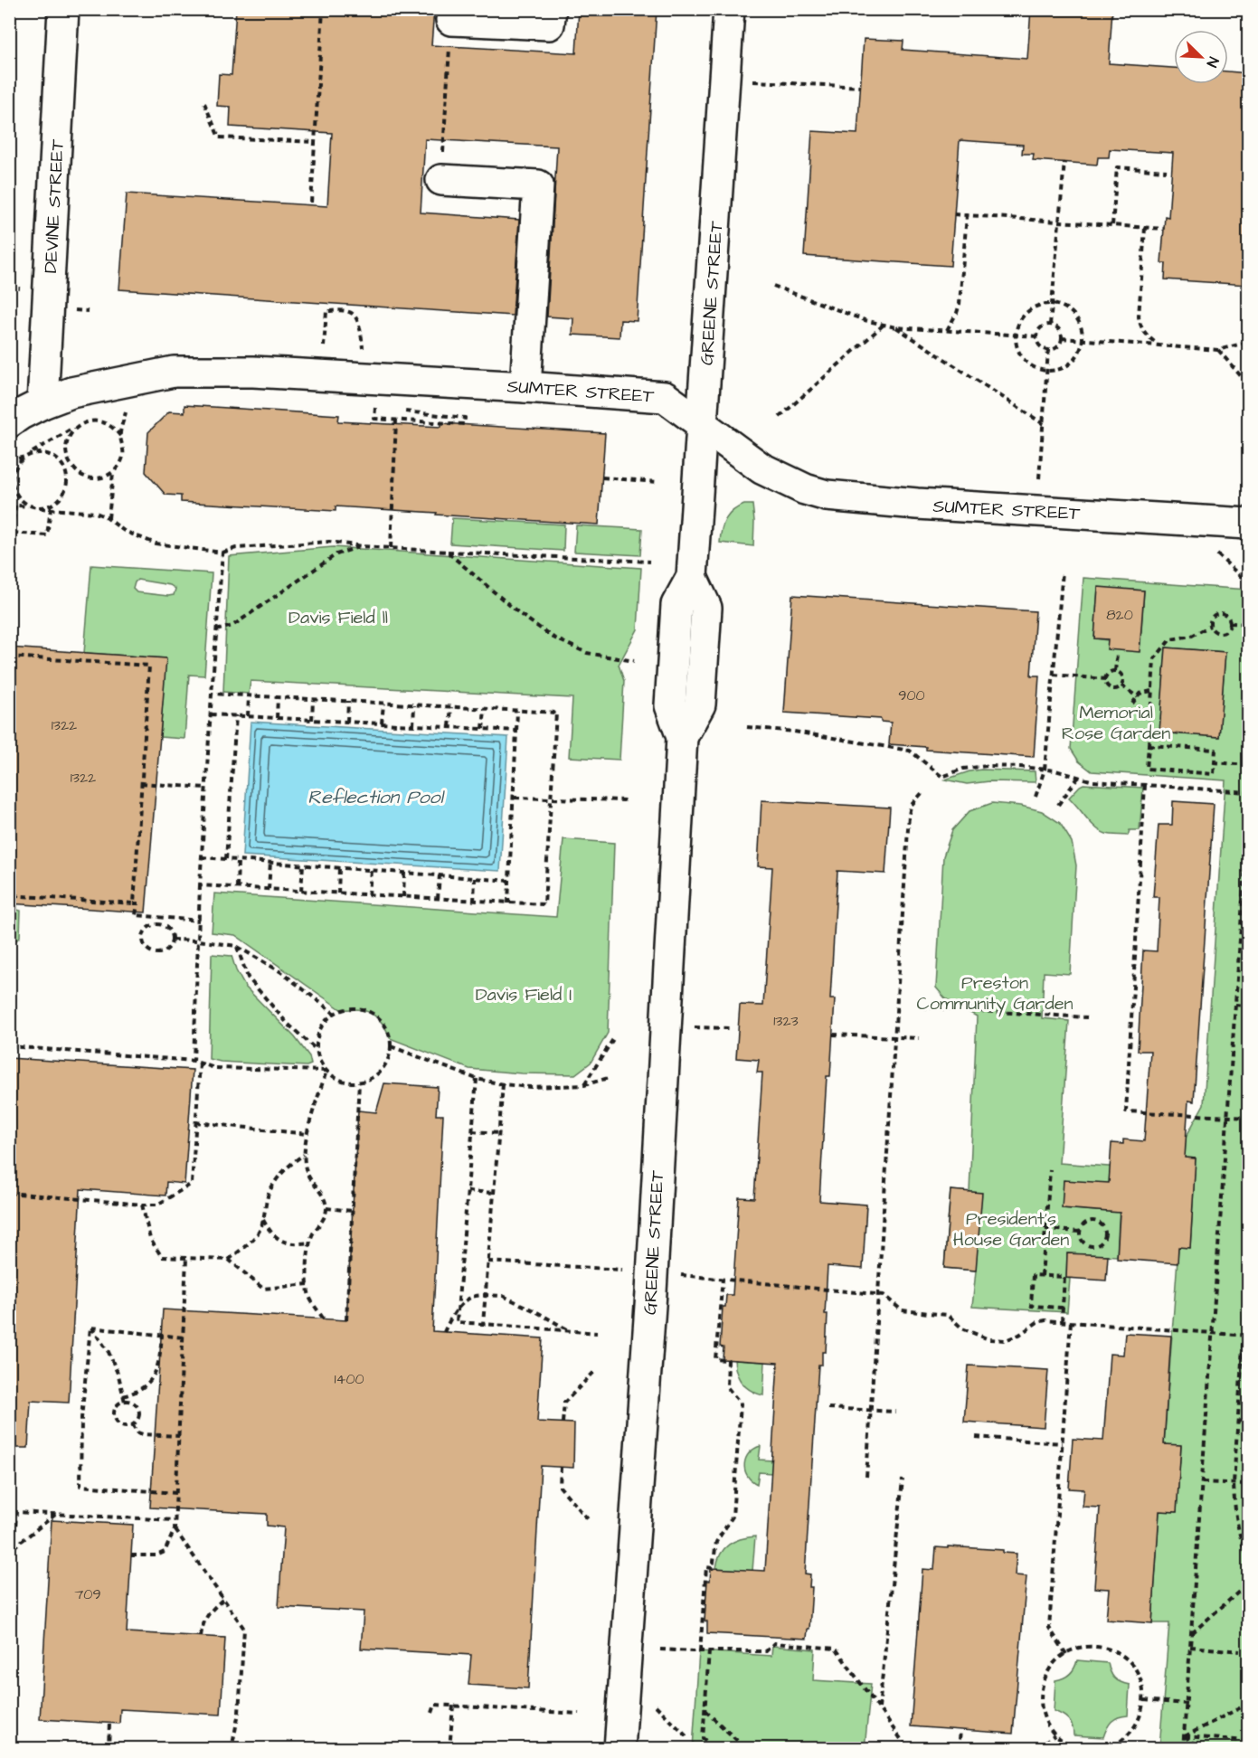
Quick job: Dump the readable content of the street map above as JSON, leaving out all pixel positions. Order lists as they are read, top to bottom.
{
  "streets": {
    "street": ["DEVINE STREET", "GREENE STREET", "SUMTER STREET"]
  },
  "crossings": [
    ["DEVINE STREET", "SUMTER STREET"],
    ["GREENE STREET", "SUMTER STREET"]
  ],
  "water": ["Reflection Pool"],
  "parks": [
    "Davis Field ll",
    "Memorial Rose Garden",
    "Preston Community Garden",
    "Davis Field I",
    "President's House Garden"
  ],
  "house_numbers": [
    "820",
    "900",
    "1322",
    "1322",
    "1323",
    "1400",
    "709"
  ],
  "north": "bottom right"
}
